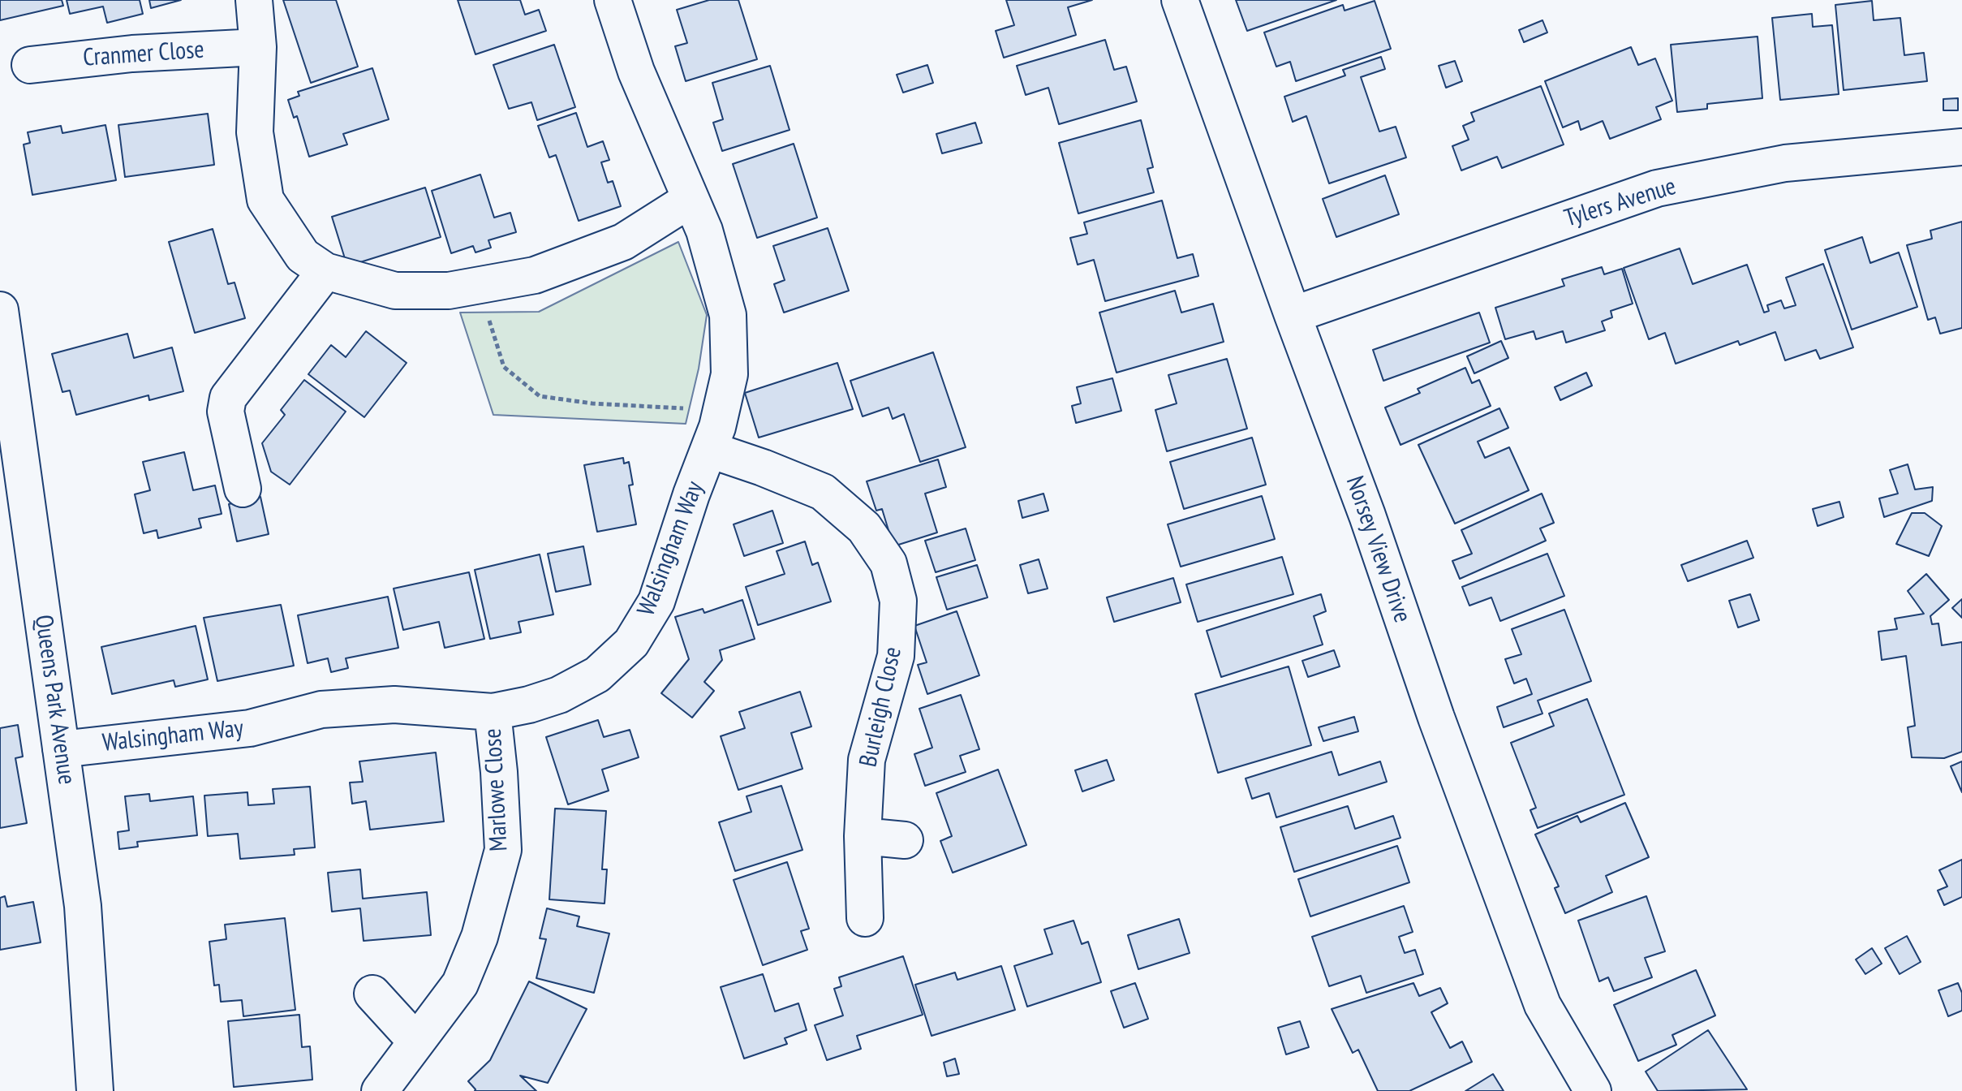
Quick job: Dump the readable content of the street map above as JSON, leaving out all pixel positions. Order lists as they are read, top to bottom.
{
  "streets": {
    "street": [
      "Cranmer Close",
      "Tylers Avenue",
      "Walsingham Way",
      "Norsey View Drive",
      "Queens Park Avenue",
      "Burleigh Close",
      "Marlowe Close"
    ]
  },
  "crossings": [
    ["Tylers Avenue", "Norsey View Drive"],
    ["Walsingham Way", "Queens Park Avenue"],
    ["Walsingham Way", "Burleigh Close"],
    ["Walsingham Way", "Marlowe Close"]
  ]
}
